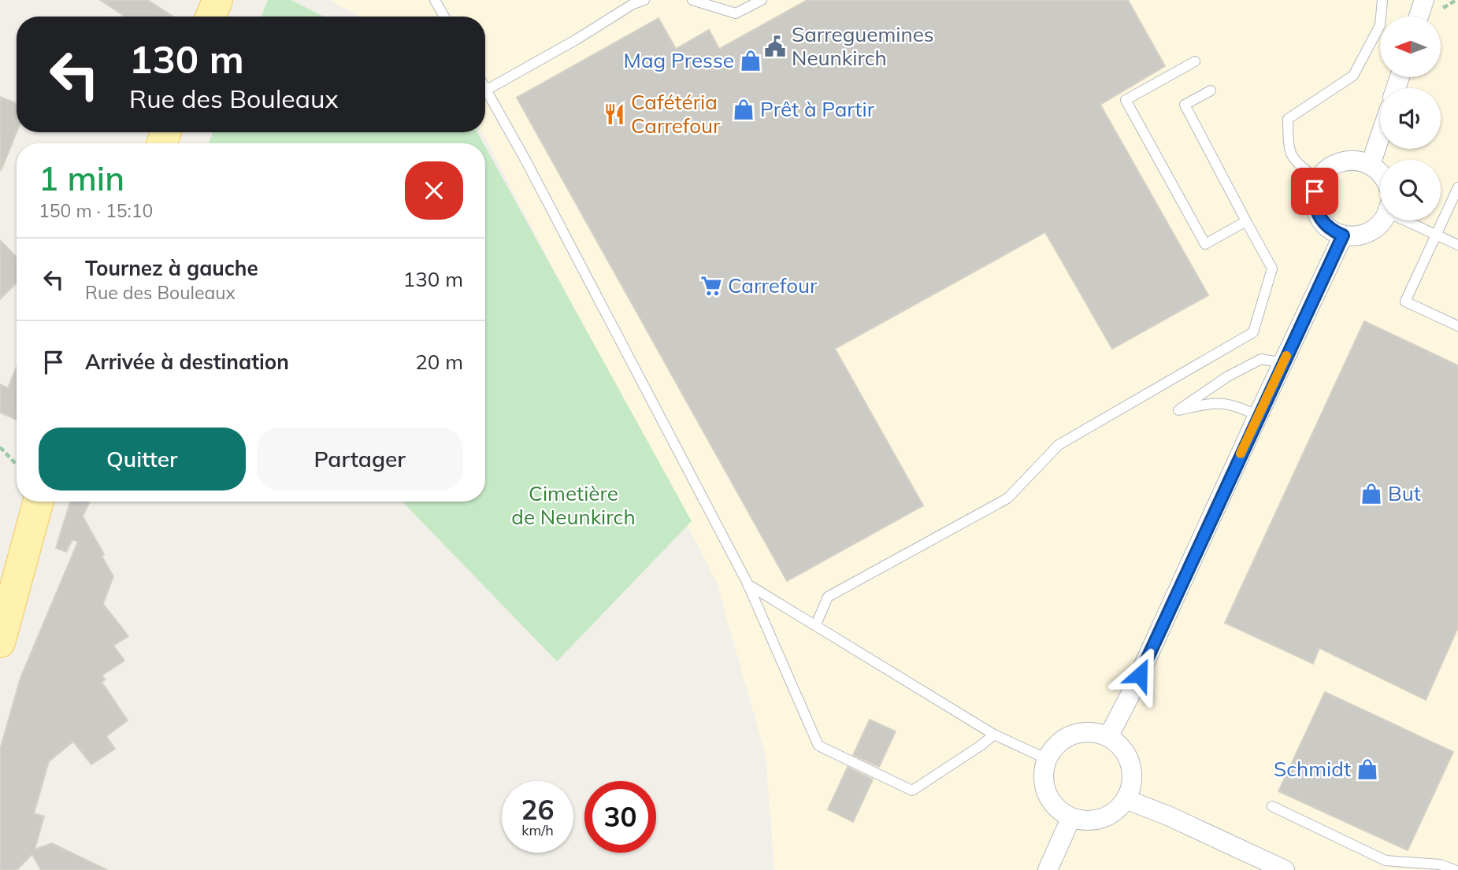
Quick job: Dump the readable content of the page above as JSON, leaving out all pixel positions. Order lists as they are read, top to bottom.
{
  "parks": ["Cimetière de Neunkirch"],
  "places": {
    "public building": ["Sarreguemines Neunkirch"],
    "shop": [
      "Mag Presse",
      "Prêt à Partir",
      "But",
      "Schmidt"
    ],
    "restaurant": ["Cafétéria Carrefour"],
    "supermarket": ["Carrefour"]
  },
  "north": "left",
  "page": {
    "turn": ["130 m", "Rue des Bouleaux"],
    "heading": ["1 min", "150 m · 15:10"],
    "list": [
      {
        "name": "Tournez à gauche",
        "note": "Rue des Bouleaux",
        "value": "130 m"
      },
      {
        "name": "Arrivée à destination",
        "value": "20 m"
      }
    ],
    "buttons": ["Quitter", "Partager"],
    "speed": "26 km/h",
    "limit": "30"
  }
}
